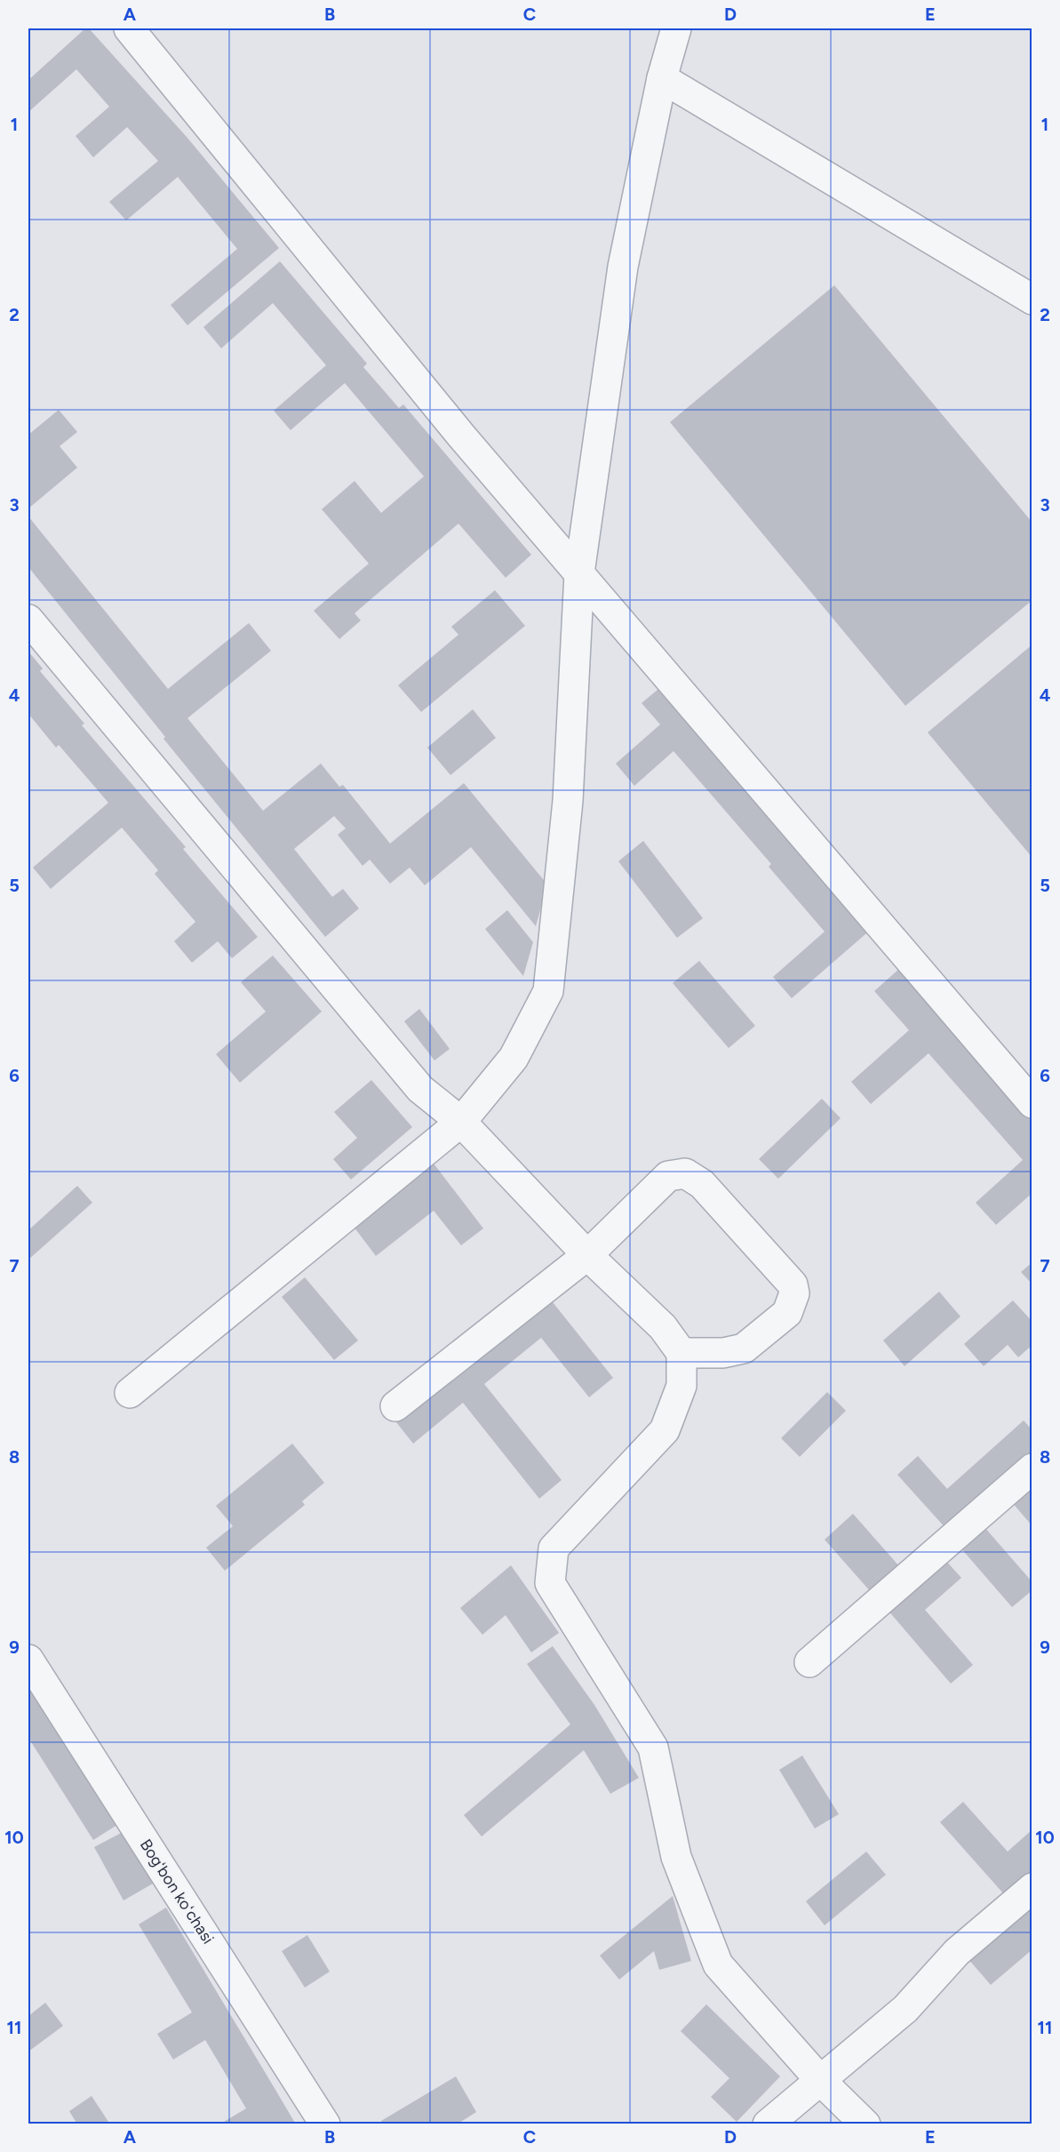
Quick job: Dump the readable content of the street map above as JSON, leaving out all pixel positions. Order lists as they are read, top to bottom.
{
  "streets": {
    "street": ["Bogʻbon koʻchasi"]
  },
  "grid": {
    "columns": [
      "A",
      "B",
      "C",
      "D",
      "E"
    ],
    "rows": [
      "1",
      "2",
      "3",
      "4",
      "5",
      "6",
      "7",
      "8",
      "9",
      "10",
      "11"
    ]
  }
}
